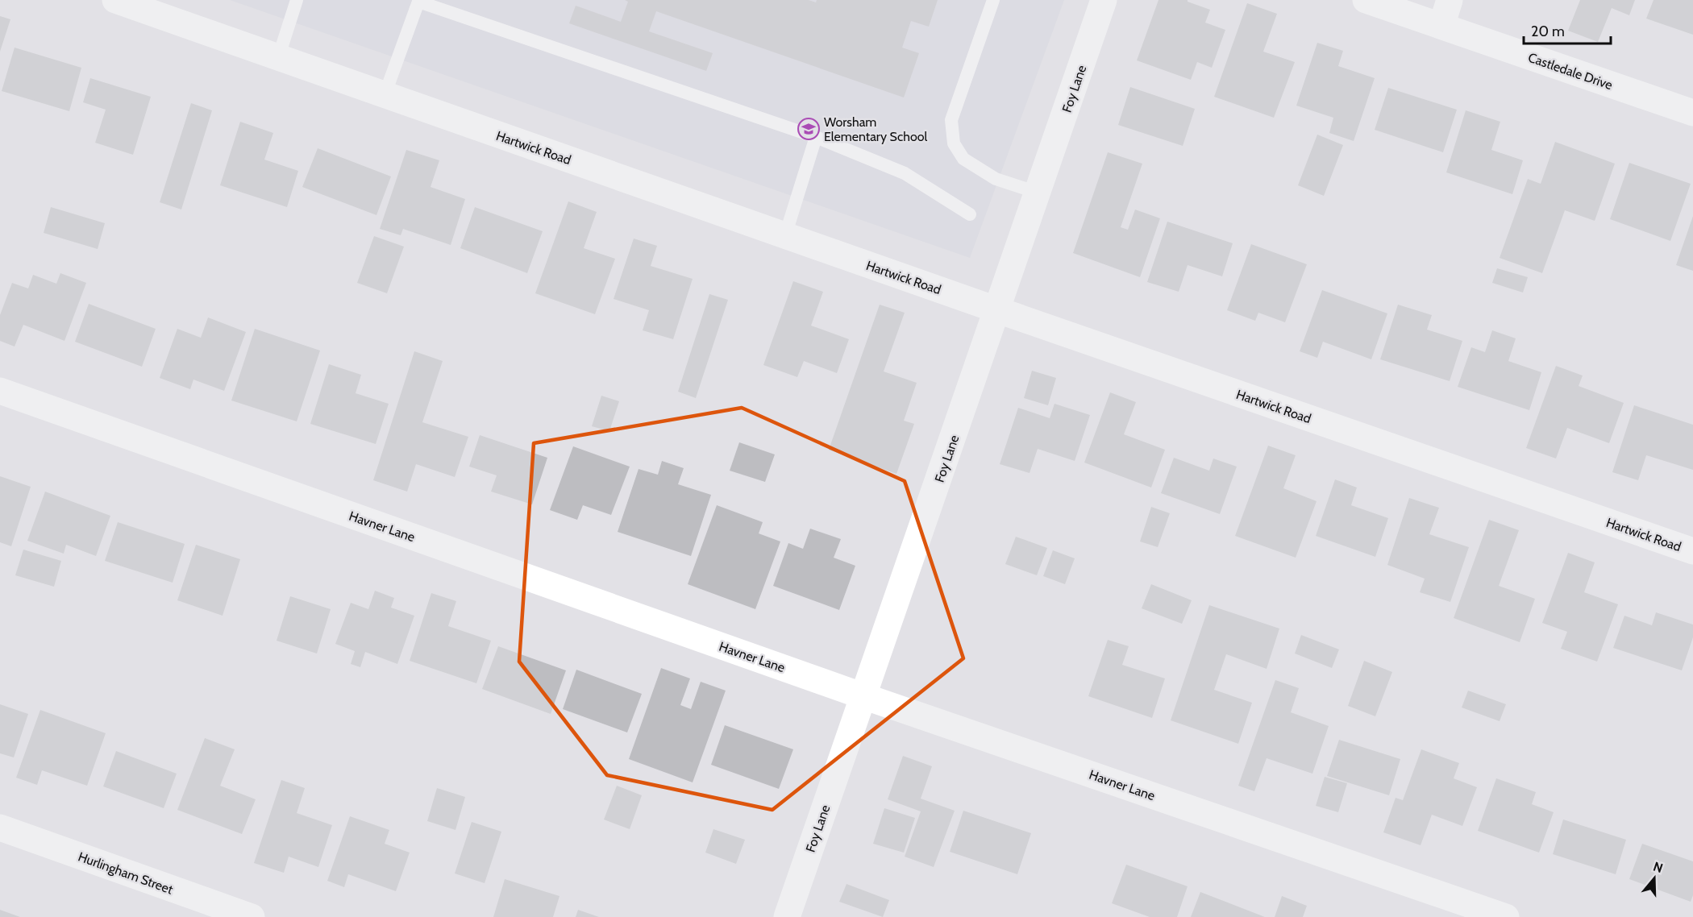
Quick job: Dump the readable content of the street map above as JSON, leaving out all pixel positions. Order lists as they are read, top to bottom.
{
  "streets": {
    "street": [
      "Castledale Drive",
      "Foy Lane",
      "Hartwick Road",
      "Havner Lane",
      "Hurlingham Street"
    ]
  },
  "crossings": [
    ["Foy Lane", "Hartwick Road"],
    ["Foy Lane", "Havner Lane"]
  ],
  "places": {
    "school or university": ["Worsham Elementary School"]
  },
  "scale_bar": "20 m",
  "north": "top"
}
